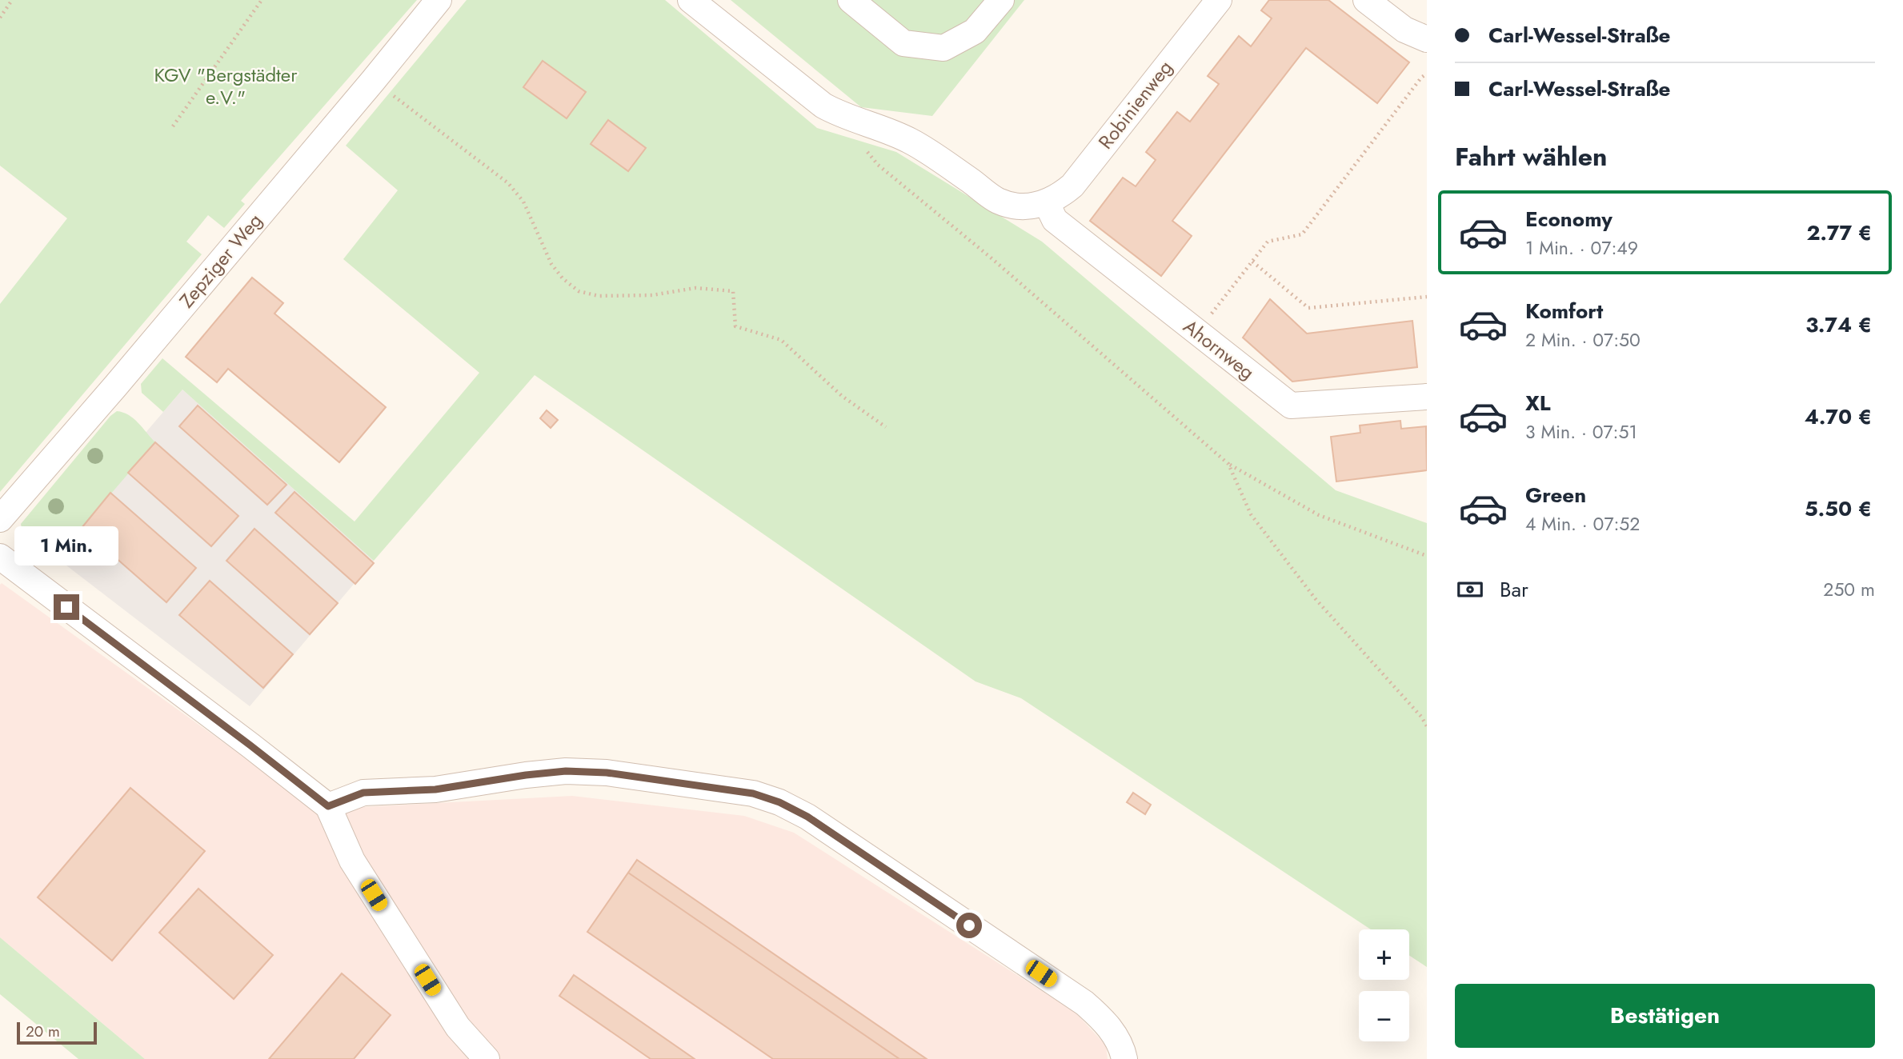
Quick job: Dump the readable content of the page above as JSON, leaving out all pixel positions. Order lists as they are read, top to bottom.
{
  "streets": {
    "street": ["Robinienweg", "Zepziger Weg", "Ahornweg"]
  },
  "crossings": [
    ["Robinienweg", "Ahornweg"]
  ],
  "parks": ["KGV \"Bergstädter e.V.\""],
  "scale_bar": "20 m",
  "page": {
    "banner": ["Carl-Wessel-Straße", "Carl-Wessel-Straße"],
    "heading": "Fahrt wählen",
    "list": [
      {
        "name": "Economy",
        "note": "1 Min. · 07:49",
        "value": "2.77 €"
      },
      {
        "name": "Komfort",
        "note": "2 Min. · 07:50",
        "value": "3.74 €"
      },
      {
        "name": "XL",
        "note": "3 Min. · 07:51",
        "value": "4.70 €"
      },
      {
        "name": "Green",
        "note": "4 Min. · 07:52",
        "value": "5.50 €"
      }
    ],
    "bubble": "1 Min.",
    "pay": ["Bar", "250 m"],
    "map_buttons": ["+", "−"],
    "buttons": "Bestätigen",
    "scale": "20 m"
  }
}
